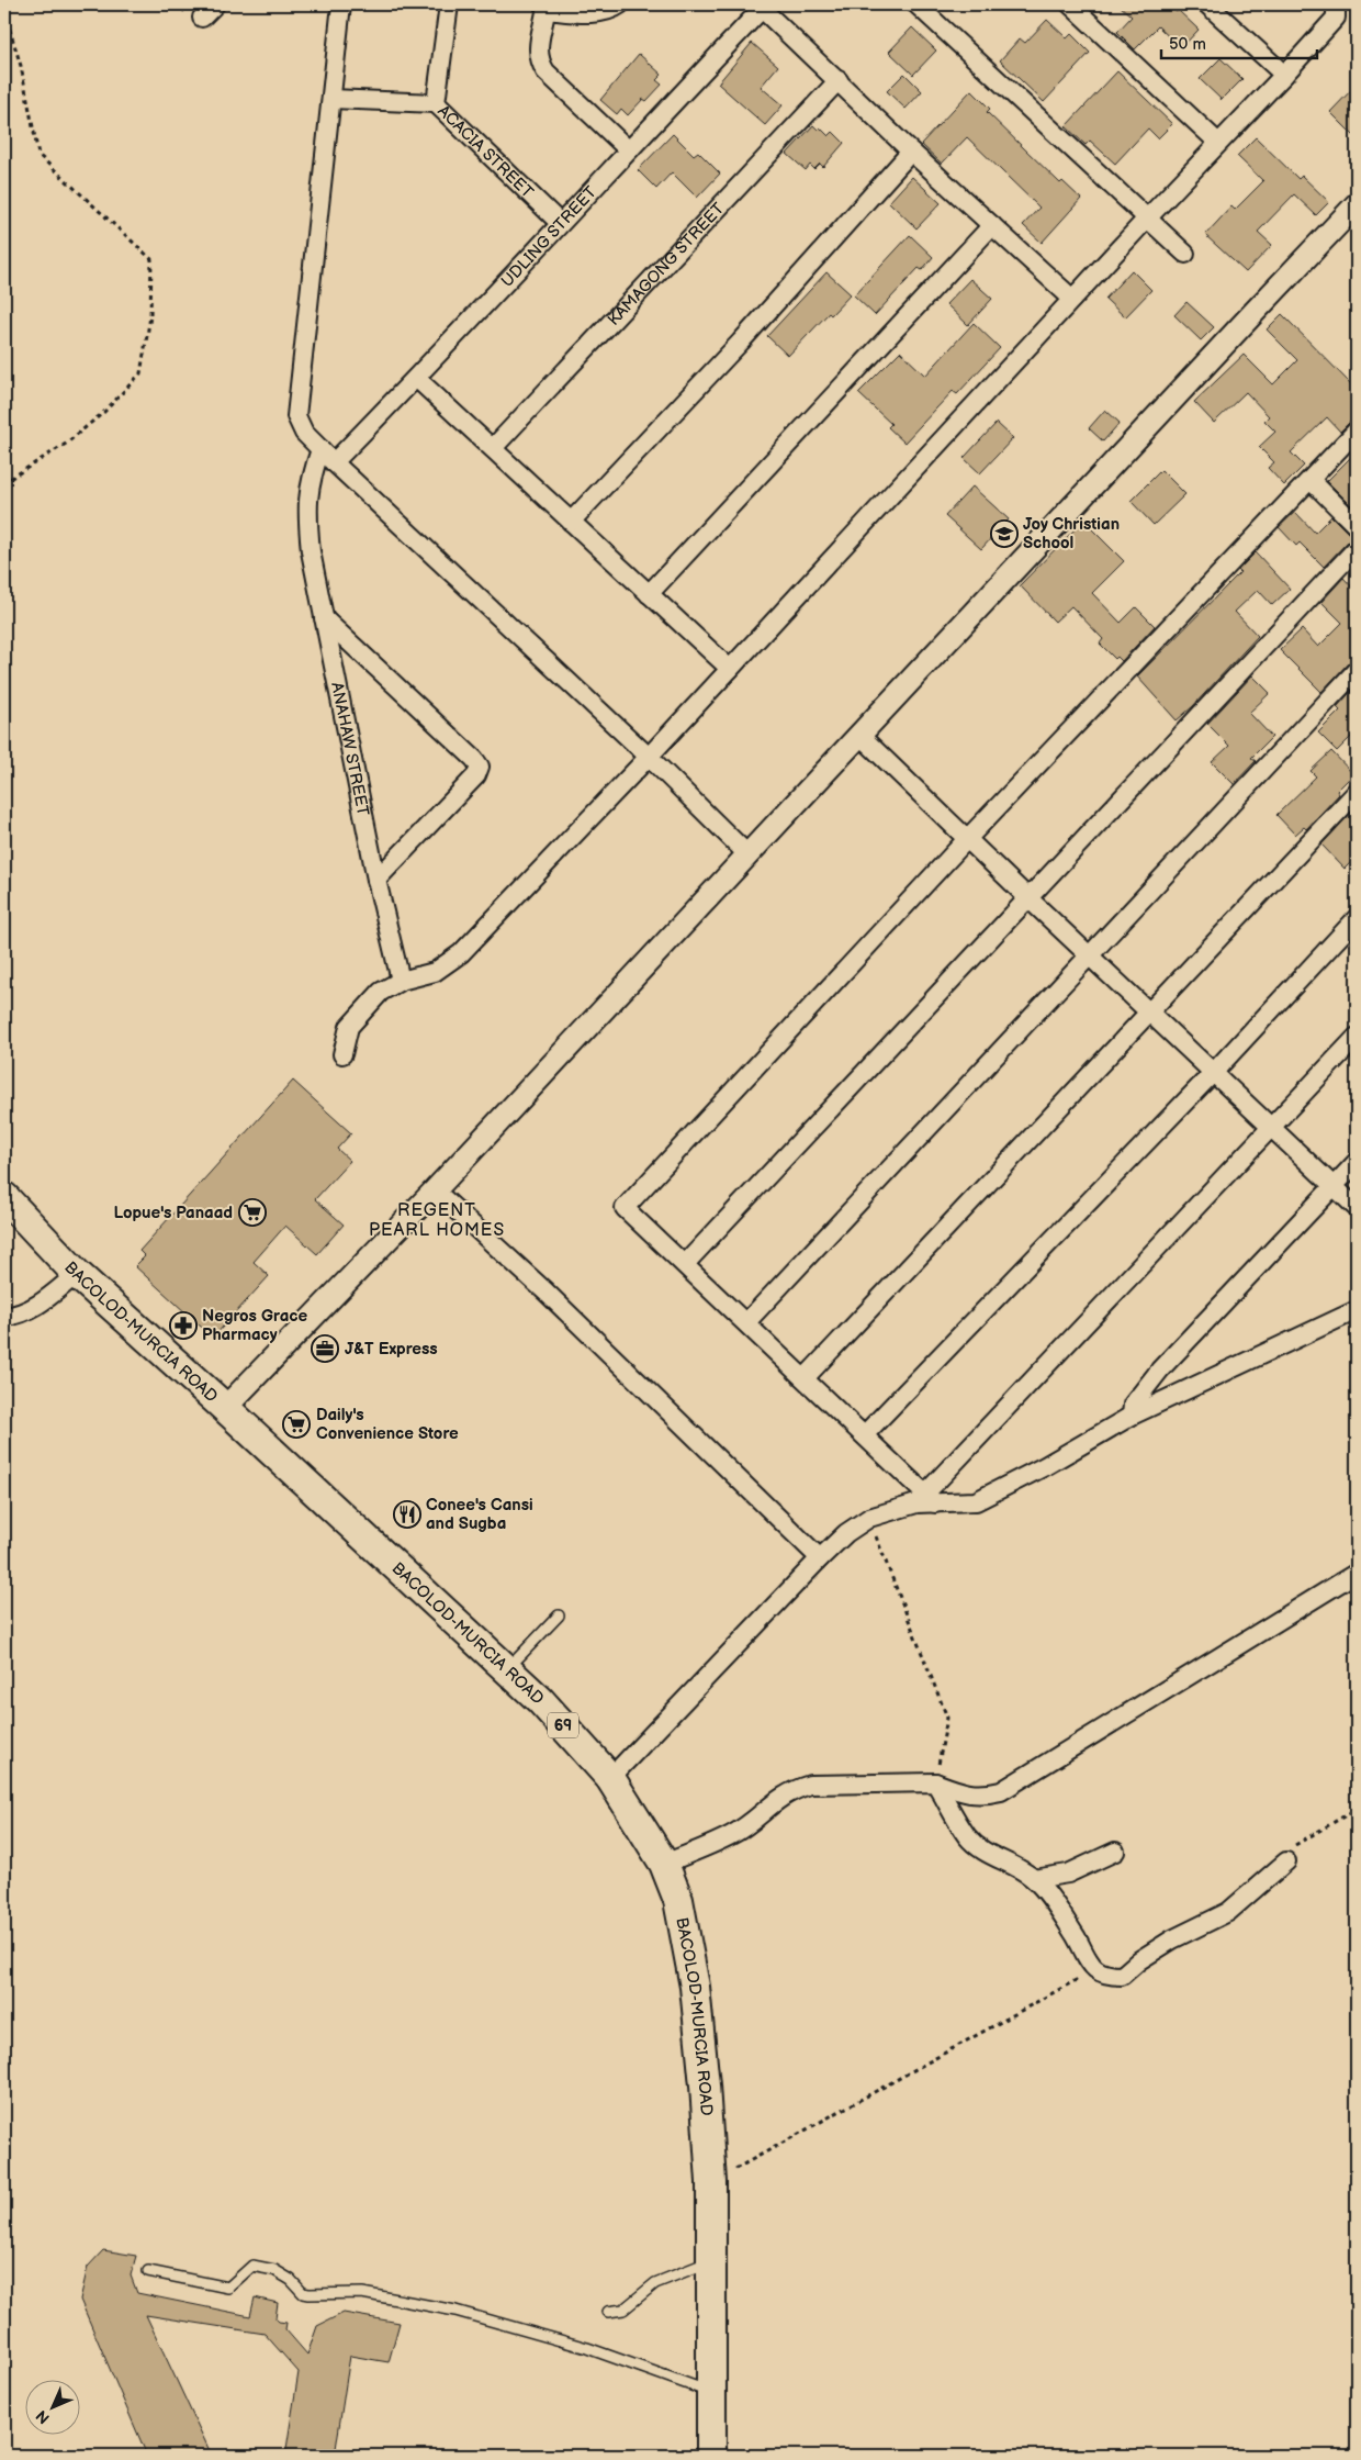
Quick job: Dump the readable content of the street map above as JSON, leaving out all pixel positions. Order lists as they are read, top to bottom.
{
  "streets": {
    "main road": ["BACOLOD-MURCIA ROAD", "69"],
    "street": [
      "ACACIA STREET",
      "UDLING STREET",
      "KAMAGONG STREET",
      "ANAHAW STREET"
    ]
  },
  "crossings": [
    ["ACACIA STREET", "UDLING STREET"]
  ],
  "districts": ["REGENT PEARL HOMES"],
  "places": {
    "school or university": ["Joy Christian School"],
    "supermarket": ["Lopue's Panaad", "Daily's Convenience Store"],
    "pharmacy": ["Negros Grace Pharmacy"],
    "office": ["J&T Express"],
    "restaurant": ["Conee's Cansi and Sugba"]
  },
  "scale_bar": "50 m",
  "north": "bottom left"
}
